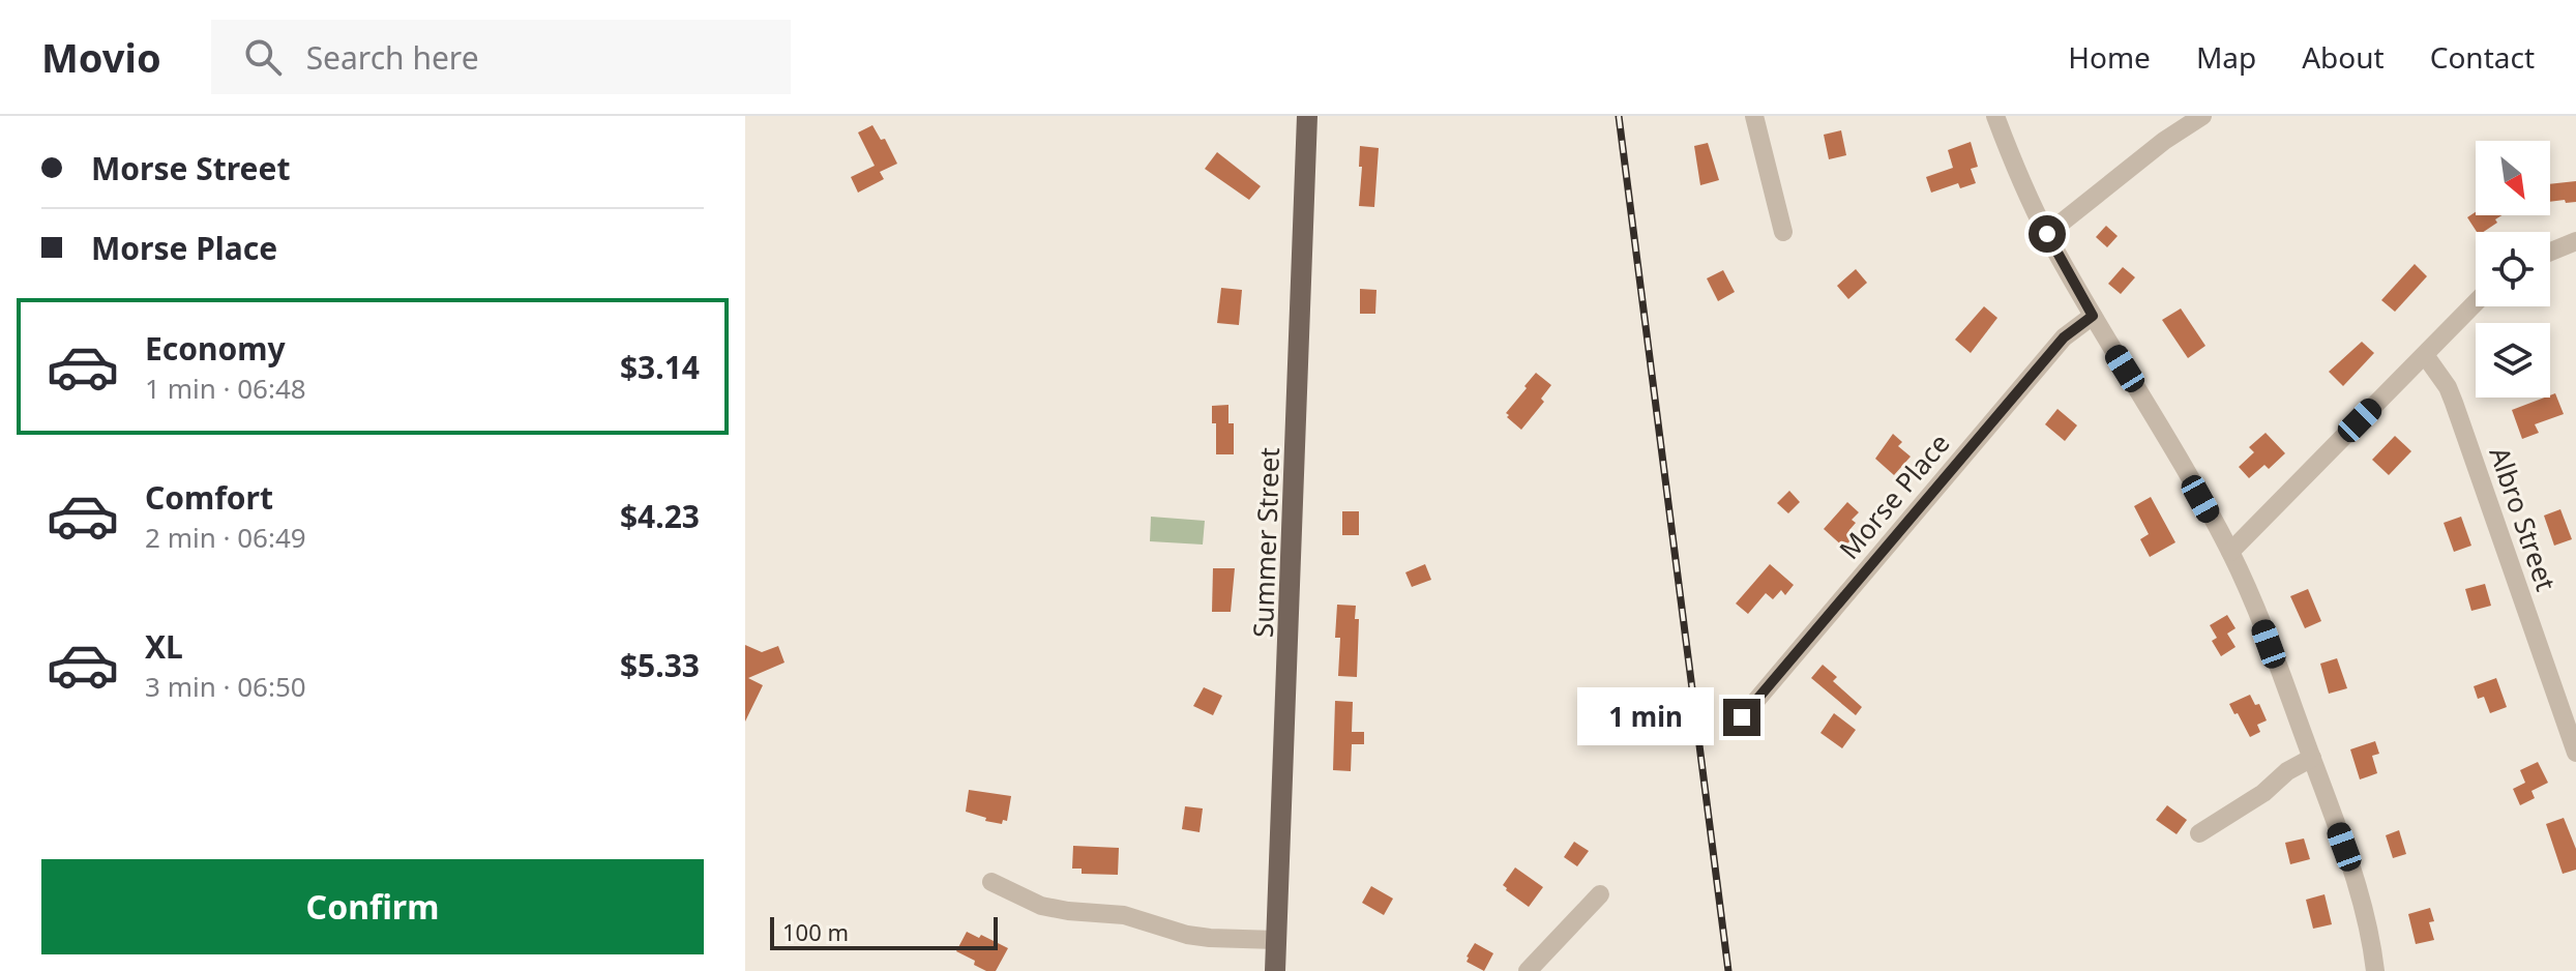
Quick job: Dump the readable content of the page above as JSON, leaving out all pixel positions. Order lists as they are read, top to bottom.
{
  "streets": {
    "main road": ["Summer Street"],
    "street": ["Morse Place", "Albro Street"]
  },
  "scale_bar": "100 m",
  "north": "bottom right",
  "page": {
    "header": "Movio",
    "search": "Search here",
    "nav": [
      "Home",
      "Map",
      "About",
      "Contact"
    ],
    "banner": ["Morse Street", "Morse Place"],
    "list": [
      {
        "name": "Economy",
        "note": "1 min · 06:48",
        "value": "$3.14"
      },
      {
        "name": "Comfort",
        "note": "2 min · 06:49",
        "value": "$4.23"
      },
      {
        "name": "XL",
        "note": "3 min · 06:50",
        "value": "$5.33"
      }
    ],
    "bubble": "1 min",
    "buttons": "Confirm",
    "scale": "100 m"
  }
}
